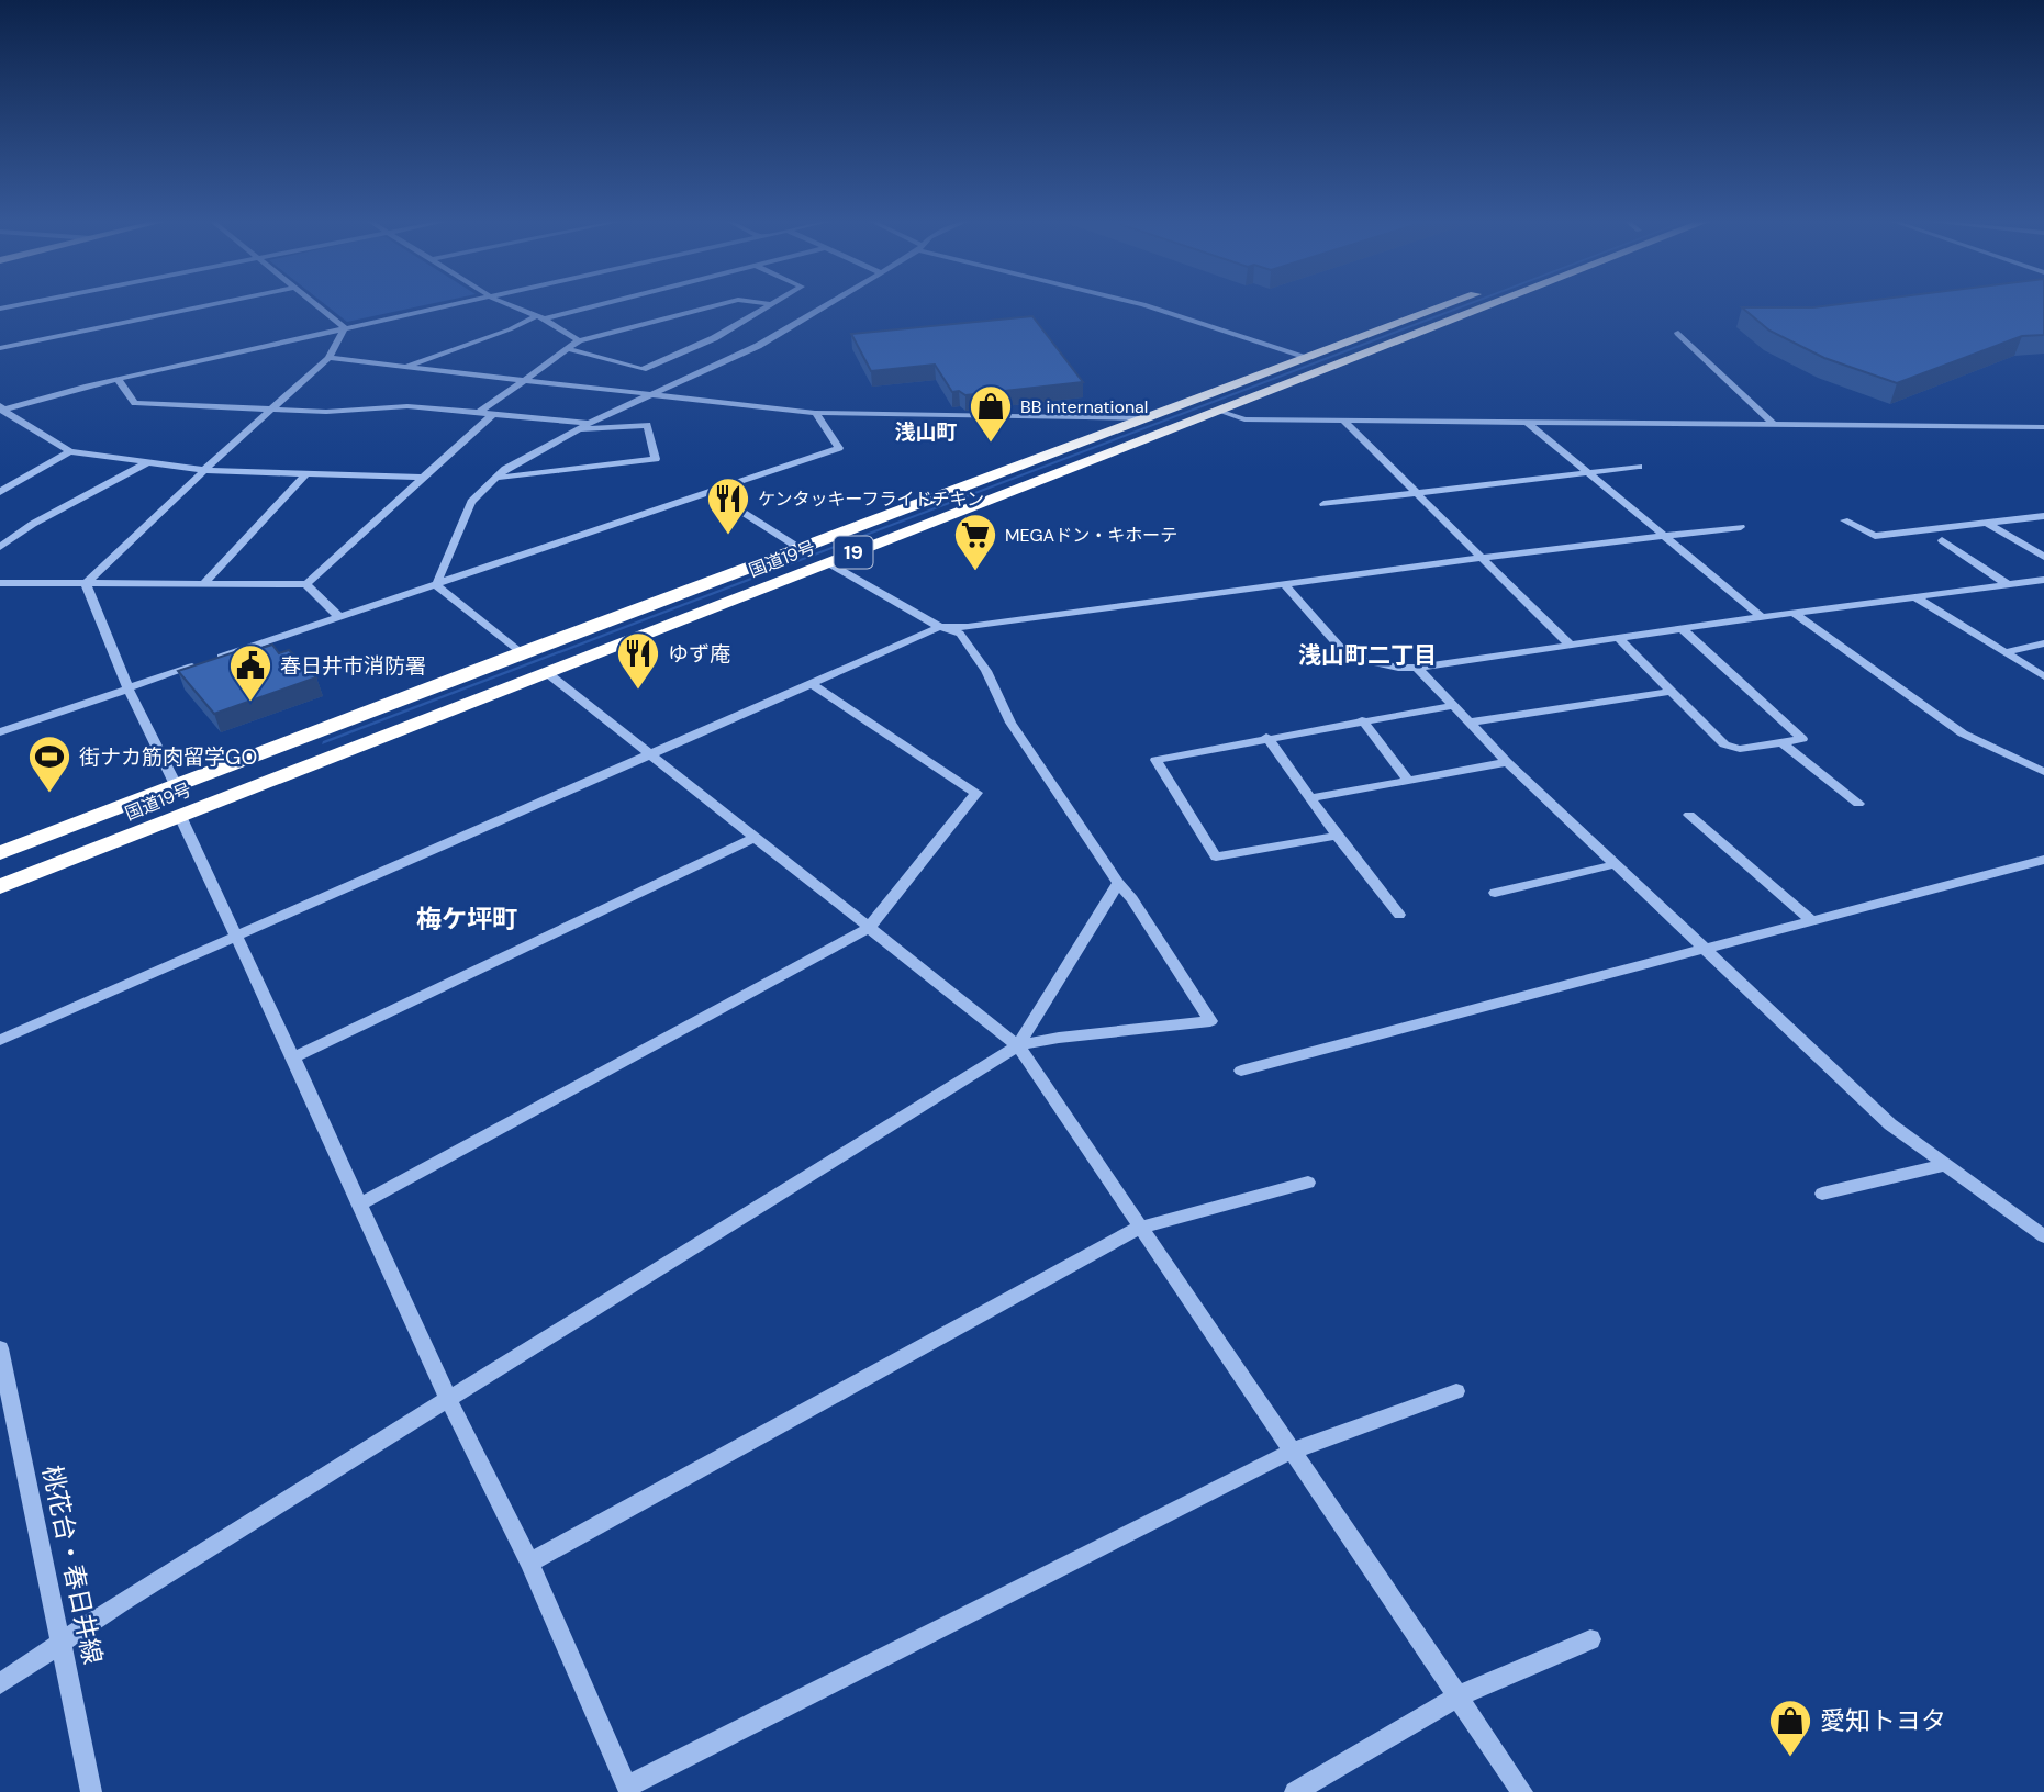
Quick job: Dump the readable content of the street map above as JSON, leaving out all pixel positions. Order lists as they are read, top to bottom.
{
  "streets": {
    "highway": ["19", "国道19号"],
    "street": ["桃花台・春日井線"]
  },
  "districts": ["浅山町", "浅山町二丁目", "梅ケ坪町"],
  "places": {
    "shop": ["BB international", "愛知トヨタ"],
    "restaurant": ["ケンタッキーフライドチキン", "ゆず庵"],
    "supermarket": ["MEGAドン・キホーテ"],
    "public building": ["春日井市消防署"],
    "sports": ["街ナカ筋肉留学GO"]
  }
}
